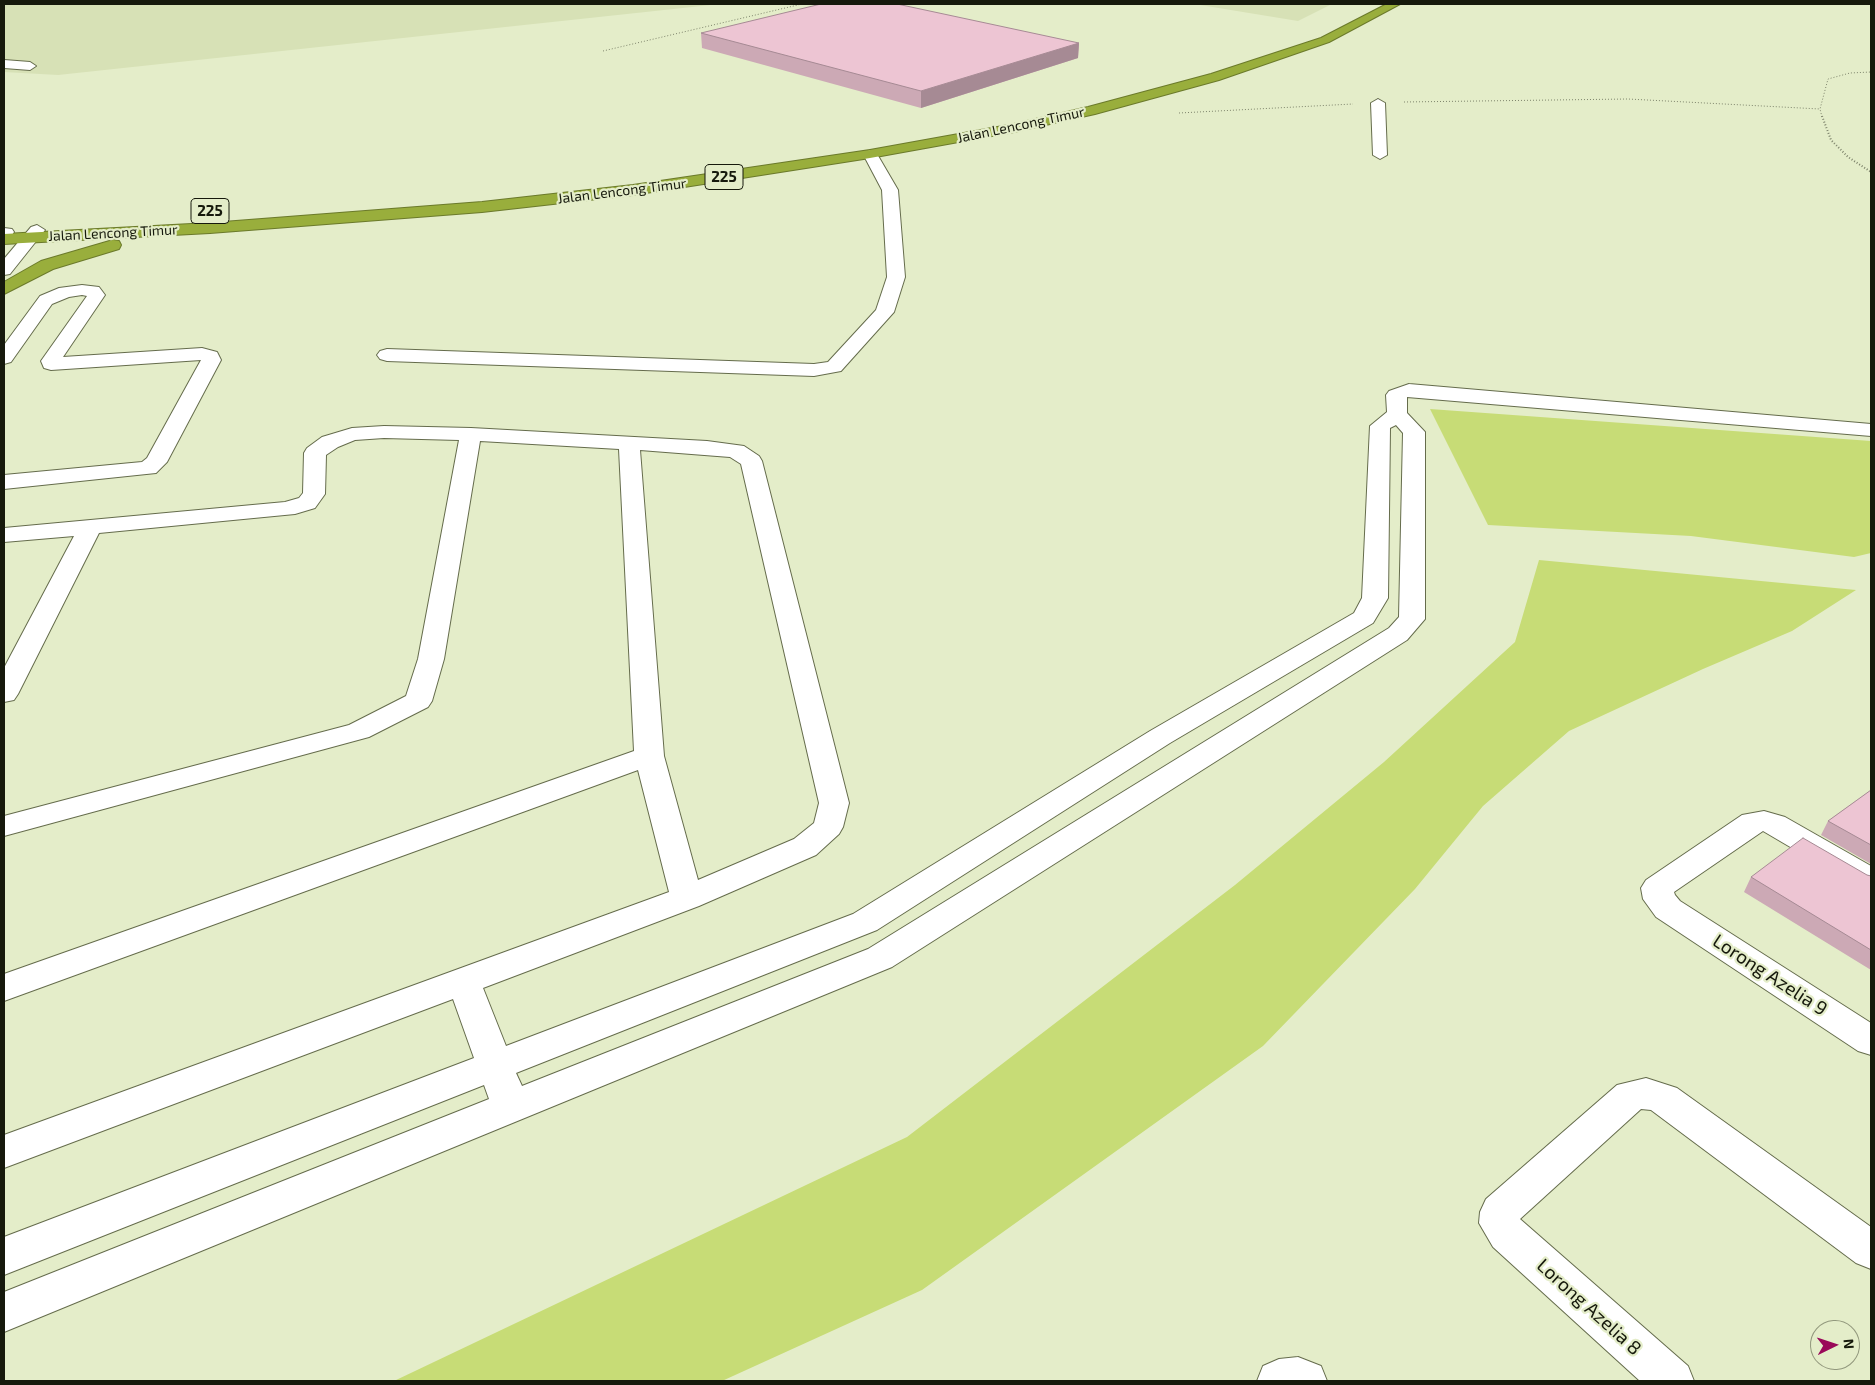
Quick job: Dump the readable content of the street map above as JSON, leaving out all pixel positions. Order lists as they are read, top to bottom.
{
  "streets": {
    "highway": ["Jalan Lencong Timur", "225"],
    "street": ["Lorong Azelia 9", "Lorong Azelia 8"]
  },
  "crossings": [
    ["Jalan Lencong Timur", "225"]
  ],
  "north": "right"
}
